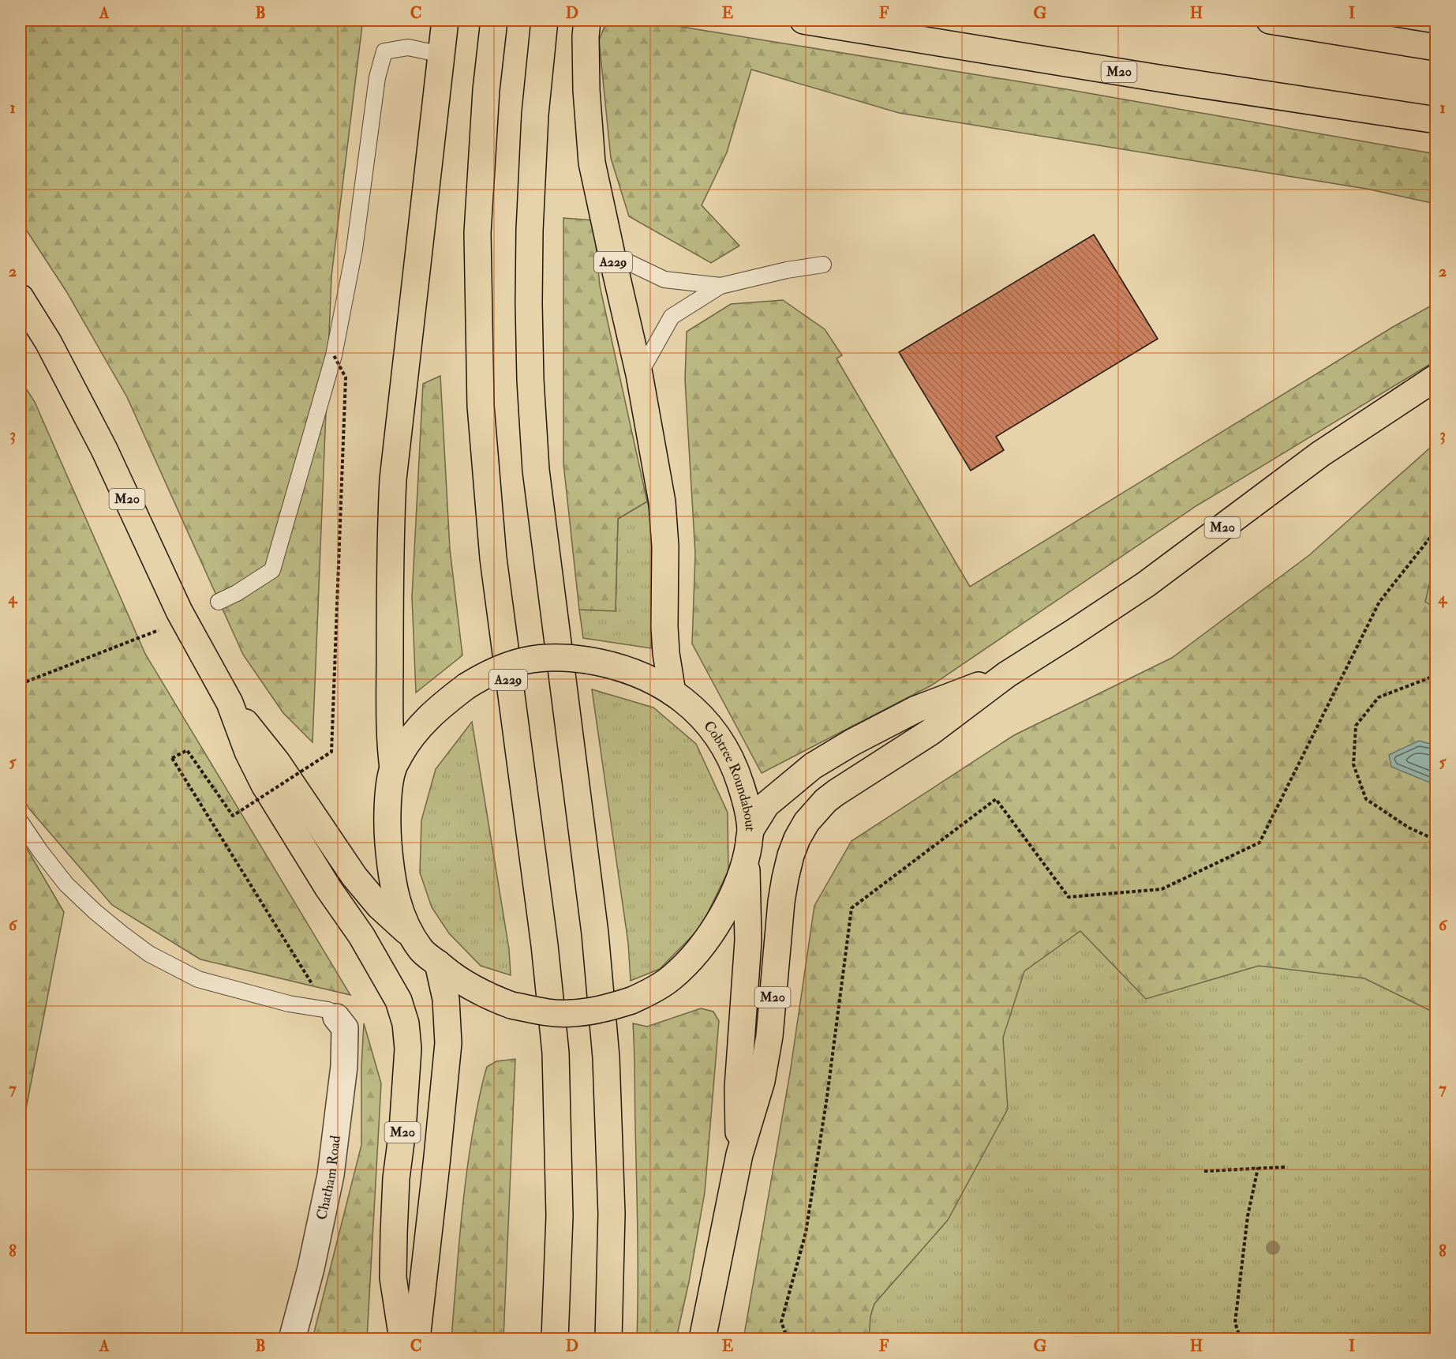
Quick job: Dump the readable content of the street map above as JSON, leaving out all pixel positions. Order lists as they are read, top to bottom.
{
  "streets": {
    "highway": ["M20", "A229", "Cobtree Roundabout"],
    "street": ["Chatham Road"]
  },
  "crossings": [
    ["M20", "Cobtree Roundabout"],
    ["A229", "Cobtree Roundabout"]
  ],
  "grid": {
    "columns": [
      "A",
      "B",
      "C",
      "D",
      "E",
      "F",
      "G",
      "H",
      "I"
    ],
    "rows": [
      "1",
      "2",
      "3",
      "4",
      "5",
      "6",
      "7",
      "8"
    ]
  }
}
